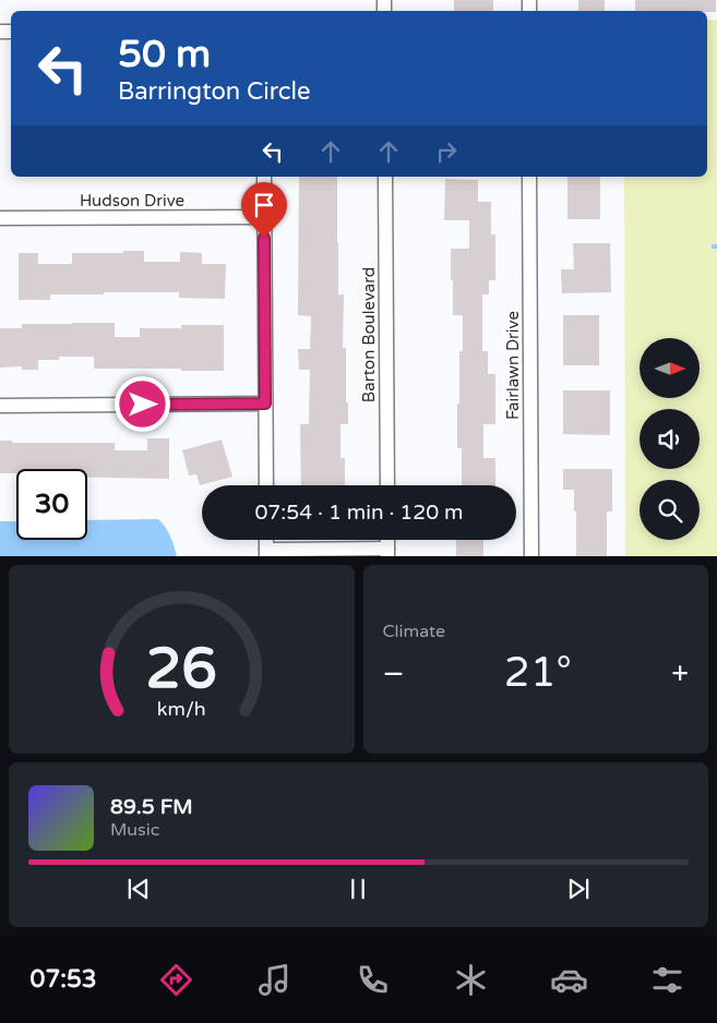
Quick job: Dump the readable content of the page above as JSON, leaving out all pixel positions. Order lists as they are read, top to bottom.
{
  "streets": {
    "street": ["Hudson Drive", "Barton Boulevard", "Fairlawn Drive"]
  },
  "north": "right",
  "page": {
    "turn": ["50 m", "Barrington Circle"],
    "limit": "30",
    "trip": "07:54 · 1 min · 120 m",
    "tile": "Climate",
    "heat": ["−", "21°", "+"],
    "song": ["89.5 FM", "Music"],
    "tabs": "07:53",
    "gauge": ["26", "km/h"]
  }
}
